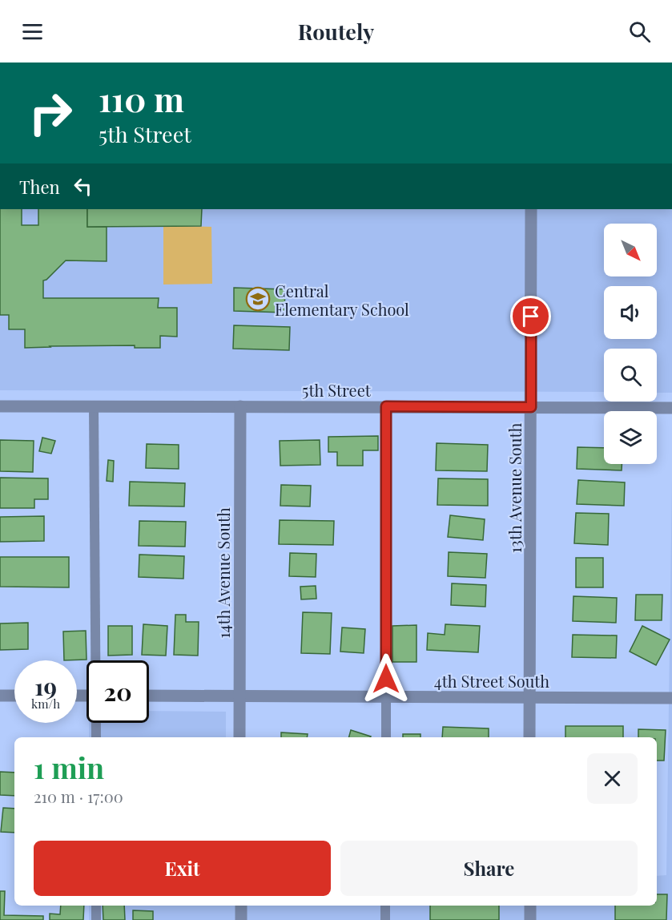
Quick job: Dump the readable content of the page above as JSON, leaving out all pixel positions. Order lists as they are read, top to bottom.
{
  "streets": {
    "street": [
      "5th Street",
      "13th Avenue South",
      "14th Avenue South",
      "4th Street South"
    ]
  },
  "crossings": [
    ["5th Street", "13th Avenue South"],
    ["5th Street", "14th Avenue South"],
    ["13th Avenue South", "4th Street South"],
    ["14th Avenue South", "4th Street South"]
  ],
  "places": {
    "school or university": ["Central Elementary School"]
  },
  "north": "bottom right",
  "page": {
    "header": "Routely",
    "turn": ["110 m", "5th Street"],
    "then": "Then",
    "speed": "19 km/h",
    "limit": "20",
    "heading": ["1 min", "210 m · 17:00"],
    "buttons": ["Exit", "Share"]
  }
}
